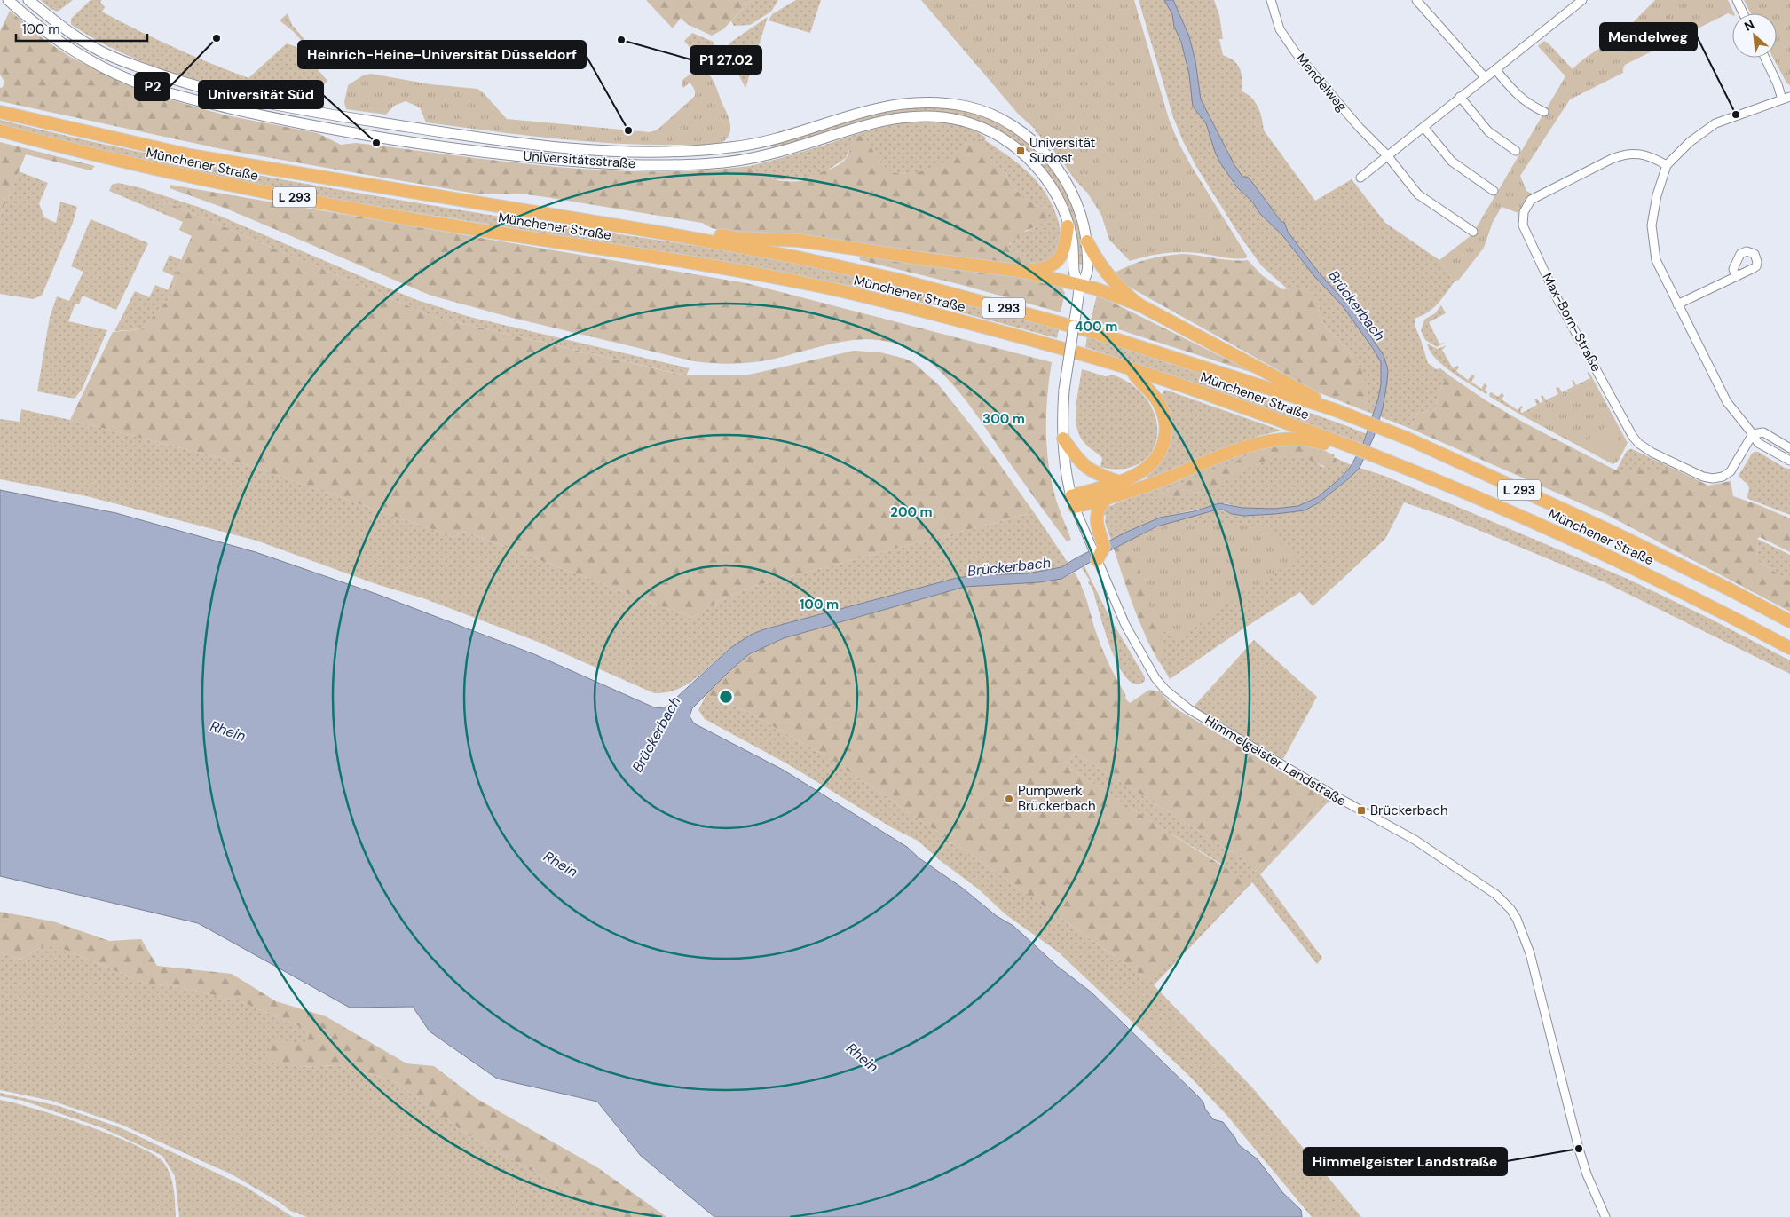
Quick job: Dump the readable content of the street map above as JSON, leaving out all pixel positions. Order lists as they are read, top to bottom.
{
  "streets": {
    "highway": ["Münchener Straße", "L 293"],
    "street": [
      "Mendelweg",
      "Universitätsstraße",
      "Max-Born-Straße",
      "Himmelgeister Landstraße"
    ]
  },
  "crossings": [
    ["Universitätsstraße", "Himmelgeister Landstraße"]
  ],
  "water": ["Brückerbach", "Rhein"],
  "places": {
    "other": [
      "P2",
      "P1 27.02",
      "Mendelweg",
      "Heinrich-Heine-Universität Düsseldorf",
      "Universität Süd",
      "Pumpwerk Brückerbach",
      "Himmelgeister Landstraße"
    ],
    "transit": ["Universität Südost", "Brückerbach"]
  },
  "scale_bar": "100 m",
  "north": "top left",
  "rings": [
    "400 m",
    "300 m",
    "200 m",
    "100 m"
  ]
}
